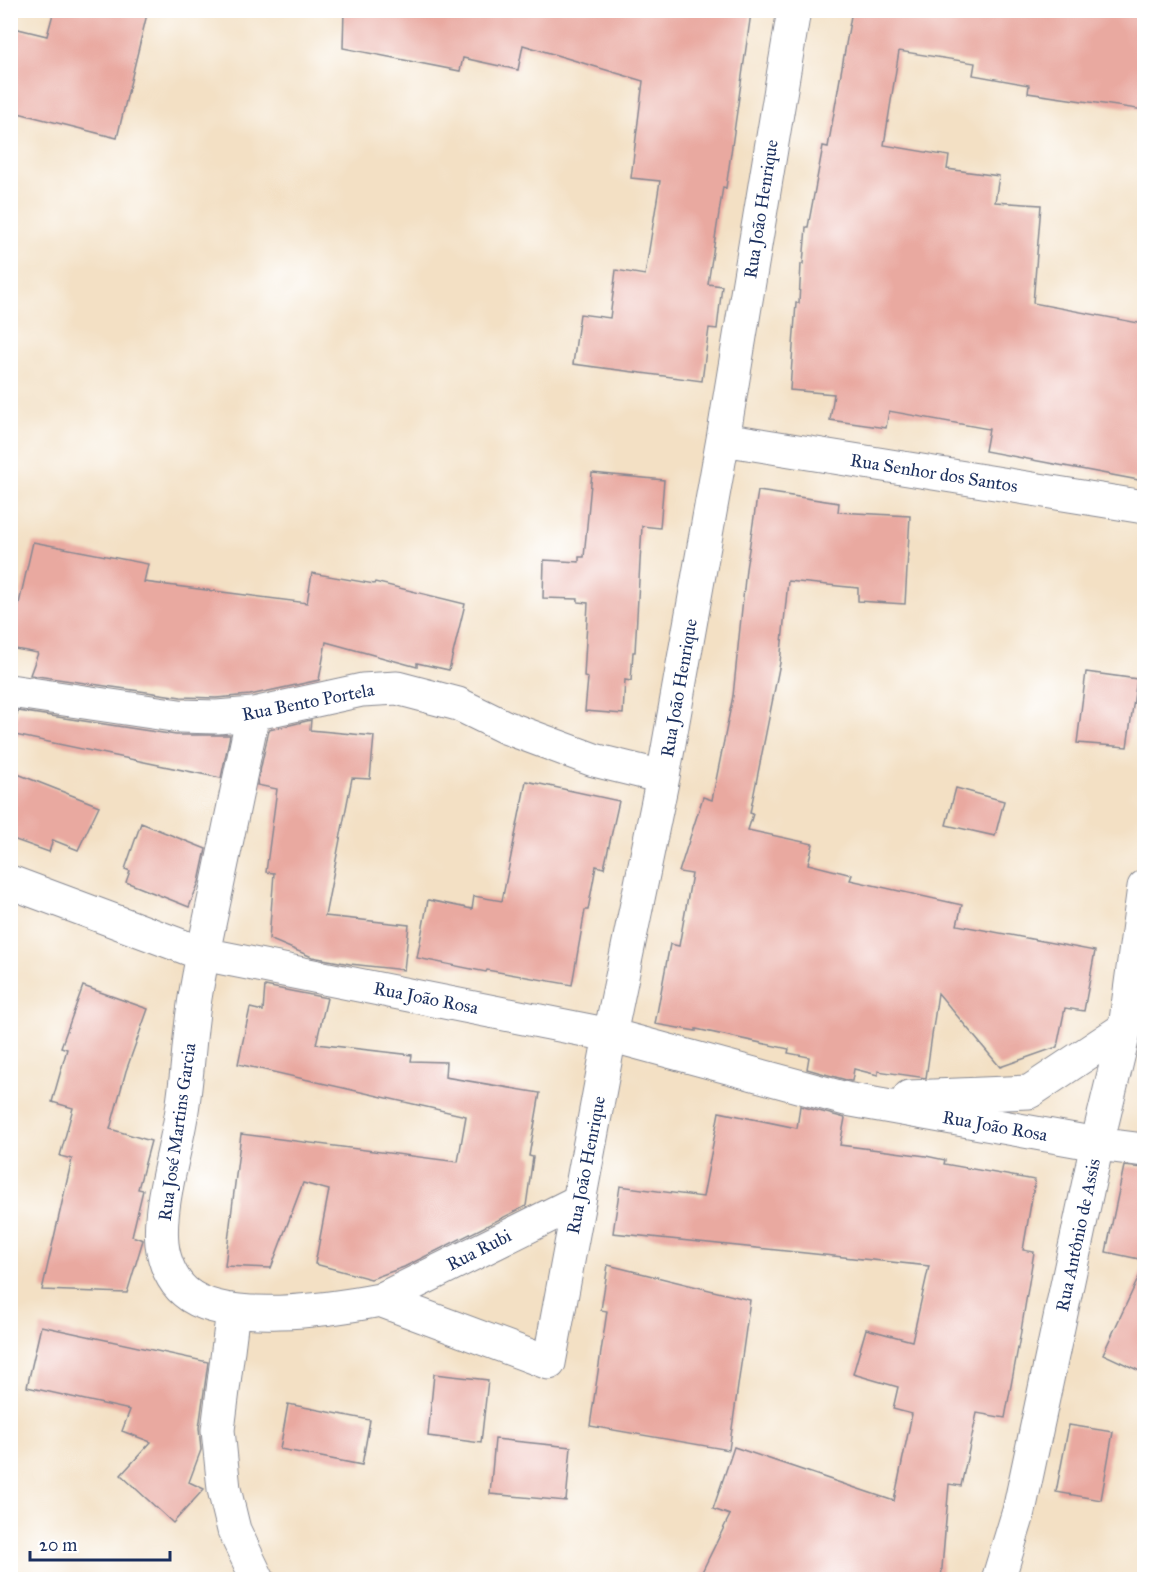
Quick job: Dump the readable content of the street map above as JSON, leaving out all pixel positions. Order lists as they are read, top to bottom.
{
  "streets": {
    "street": [
      "Rua João Henrique",
      "Rua Senhor dos Santos",
      "Rua Bento Portela",
      "Rua João Rosa",
      "Rua José Martins Garcia",
      "Rua Antônio de Assis",
      "Rua Rubi"
    ]
  },
  "crossings": [
    ["Rua João Henrique", "Rua Senhor dos Santos"],
    ["Rua João Henrique", "Rua Bento Portela"],
    ["Rua João Henrique", "Rua João Rosa"],
    ["Rua João Henrique", "Rua Rubi"],
    ["Rua Bento Portela", "Rua José Martins Garcia"],
    ["Rua João Rosa", "Rua José Martins Garcia"],
    ["Rua João Rosa", "Rua Antônio de Assis"],
    ["Rua José Martins Garcia", "Rua Rubi"]
  ],
  "scale_bar": "20 m"
}
